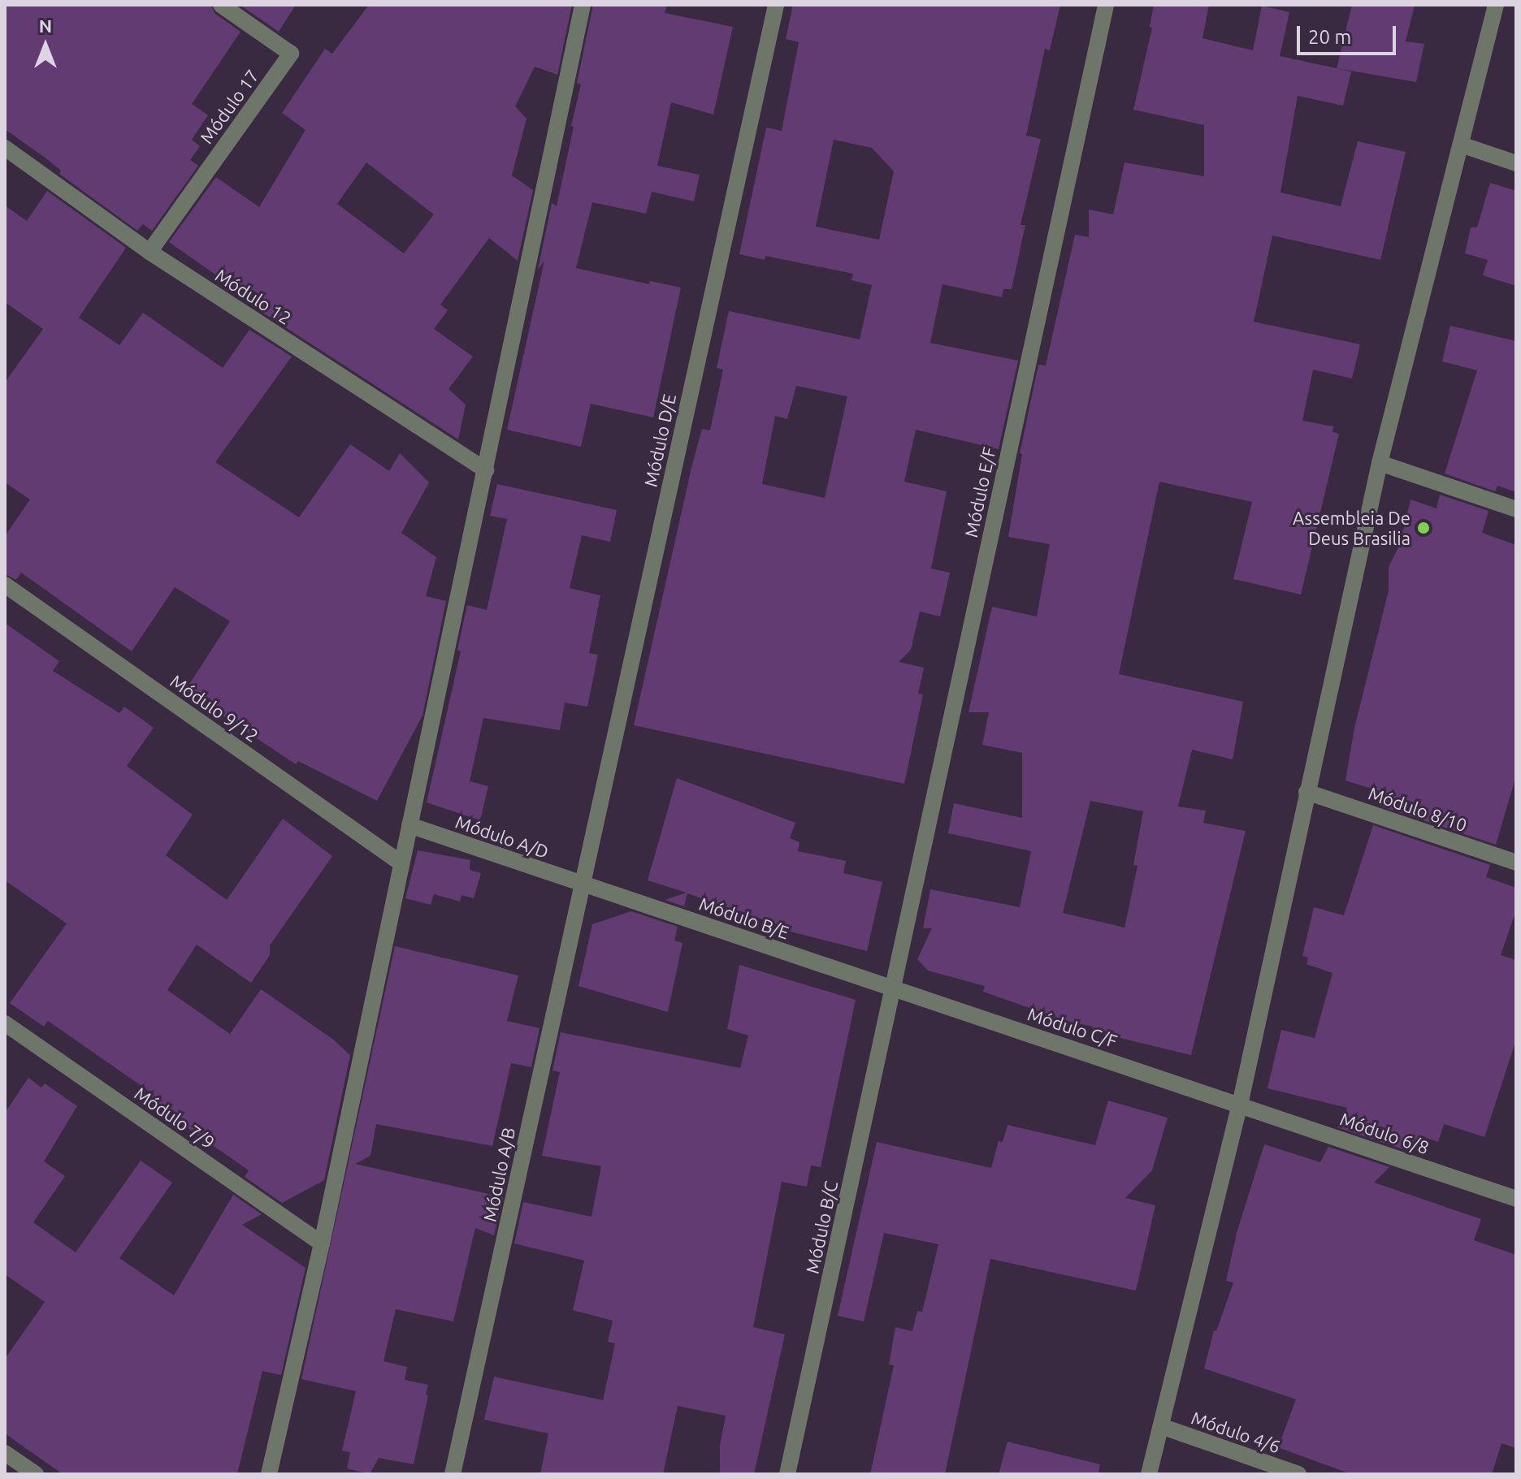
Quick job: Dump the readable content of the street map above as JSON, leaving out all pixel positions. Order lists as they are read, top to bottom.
{
  "streets": {
    "street": [
      "Módulo 17",
      "Módulo 12",
      "Módulo D/E",
      "Módulo E/F",
      "Módulo 9/12",
      "Módulo 8/10",
      "Módulo A/D",
      "Módulo B/E",
      "Módulo C/F",
      "Módulo 7/9",
      "Módulo 6/8",
      "Módulo A/B",
      "Módulo B/C",
      "Módulo 4/6"
    ]
  },
  "crossings": [
    ["Módulo 17", "Módulo 12"],
    ["Módulo D/E", "Módulo A/D"],
    ["Módulo D/E", "Módulo B/E"],
    ["Módulo D/E", "Módulo A/B"],
    ["Módulo E/F", "Módulo B/E"],
    ["Módulo E/F", "Módulo C/F"],
    ["Módulo E/F", "Módulo B/C"],
    ["Módulo A/D", "Módulo B/E"],
    ["Módulo A/D", "Módulo A/B"],
    ["Módulo B/E", "Módulo C/F"],
    ["Módulo B/E", "Módulo A/B"],
    ["Módulo B/E", "Módulo B/C"],
    ["Módulo C/F", "Módulo 6/8"],
    ["Módulo C/F", "Módulo B/C"]
  ],
  "places": ["Assembleia De Deus Brasilia"],
  "scale_bar": "20 m",
  "north": "top"
}
